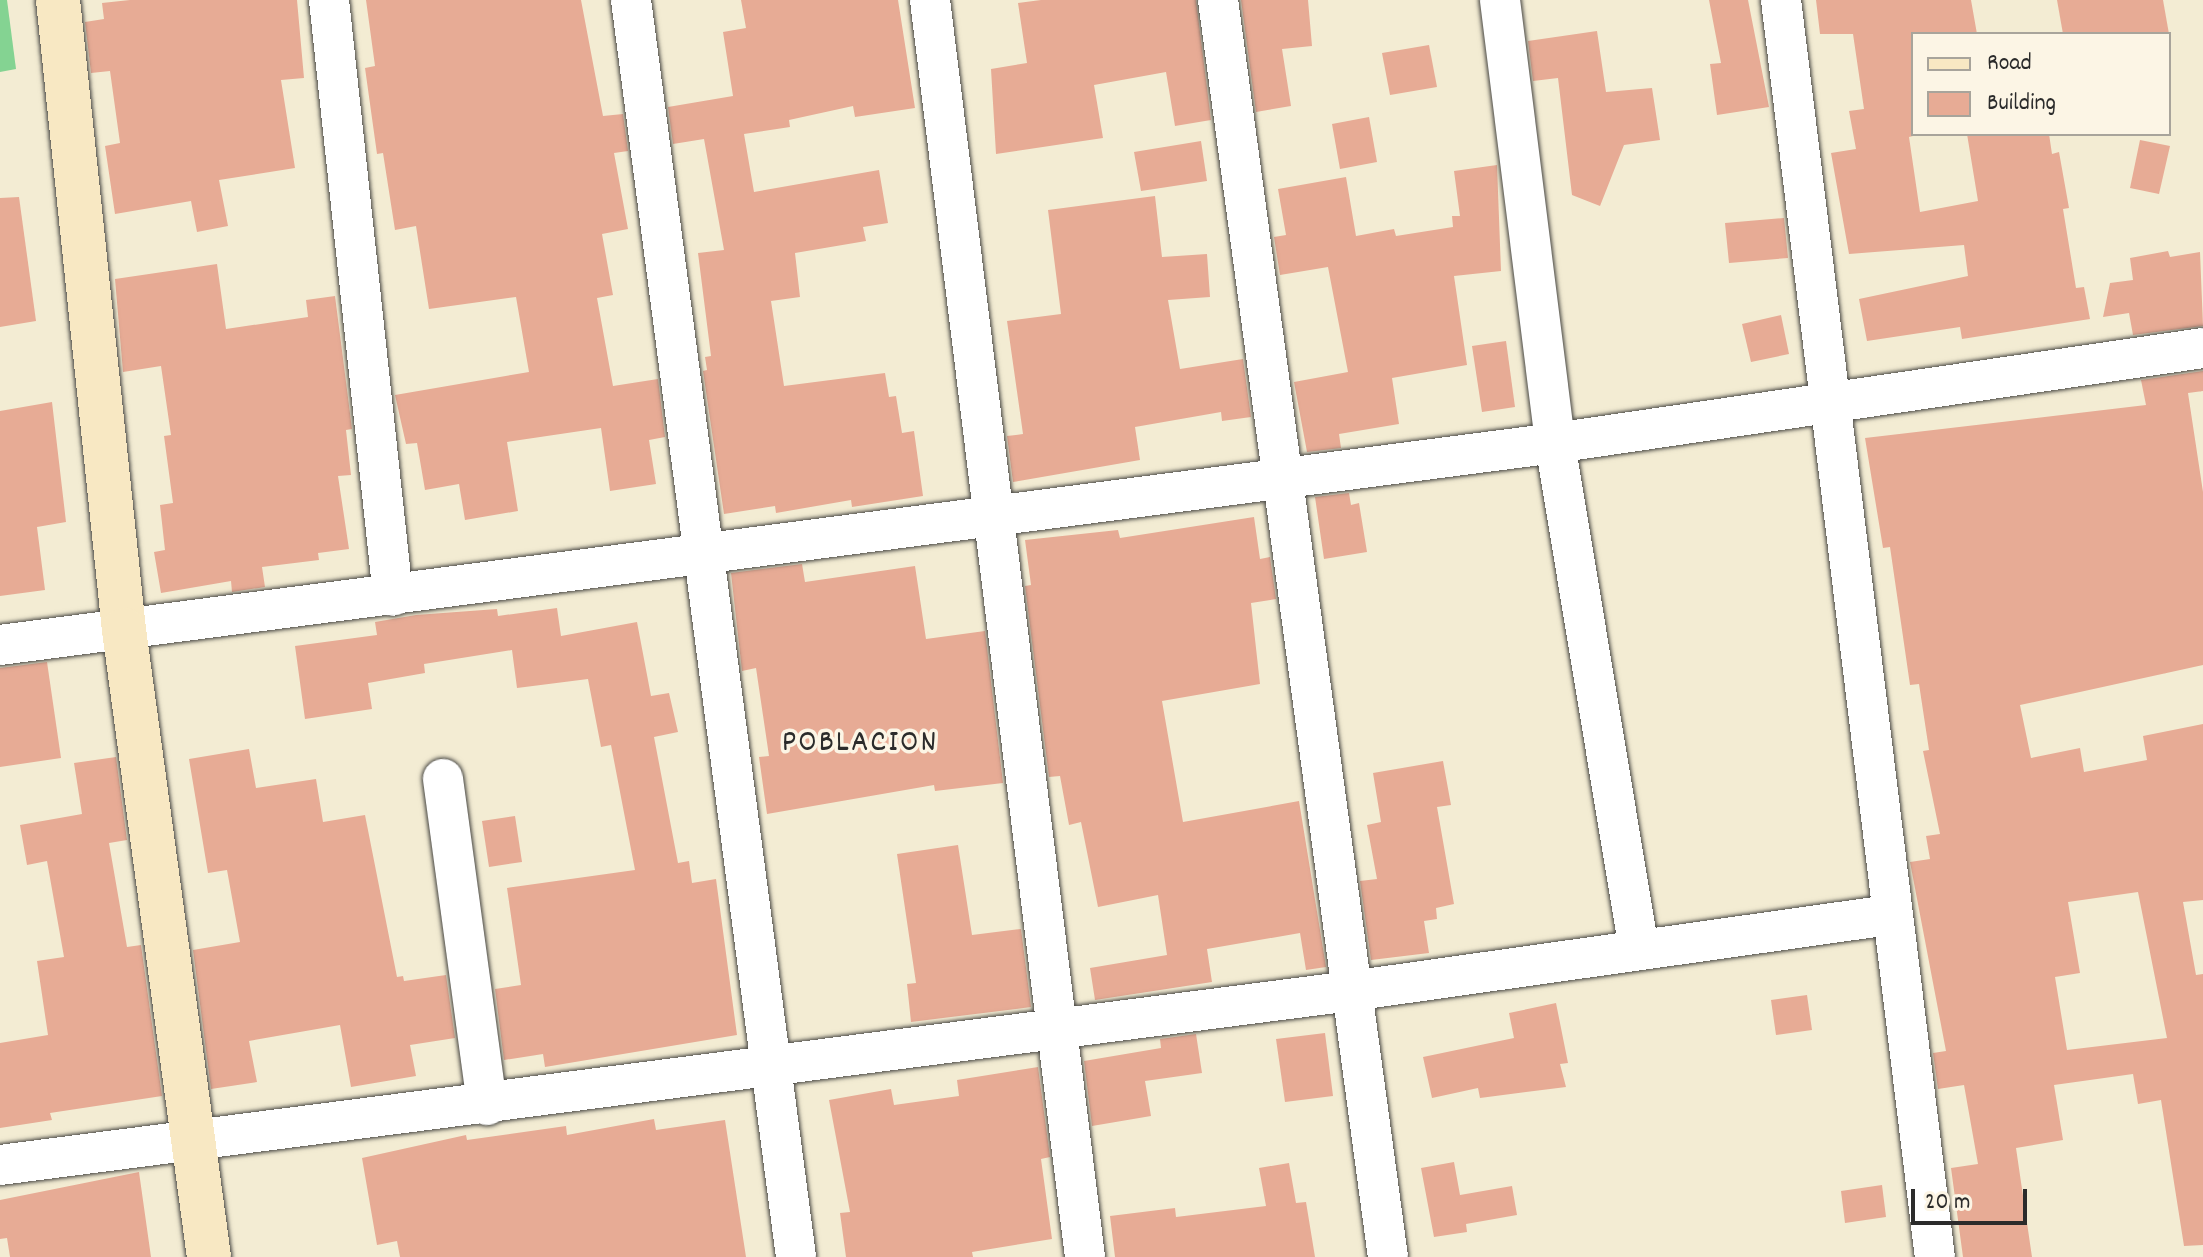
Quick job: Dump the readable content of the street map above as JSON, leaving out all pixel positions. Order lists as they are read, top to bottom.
{
  "districts": ["POBLACION"],
  "legend": ["Road", "Building"],
  "scale_bar": "20 m"
}
